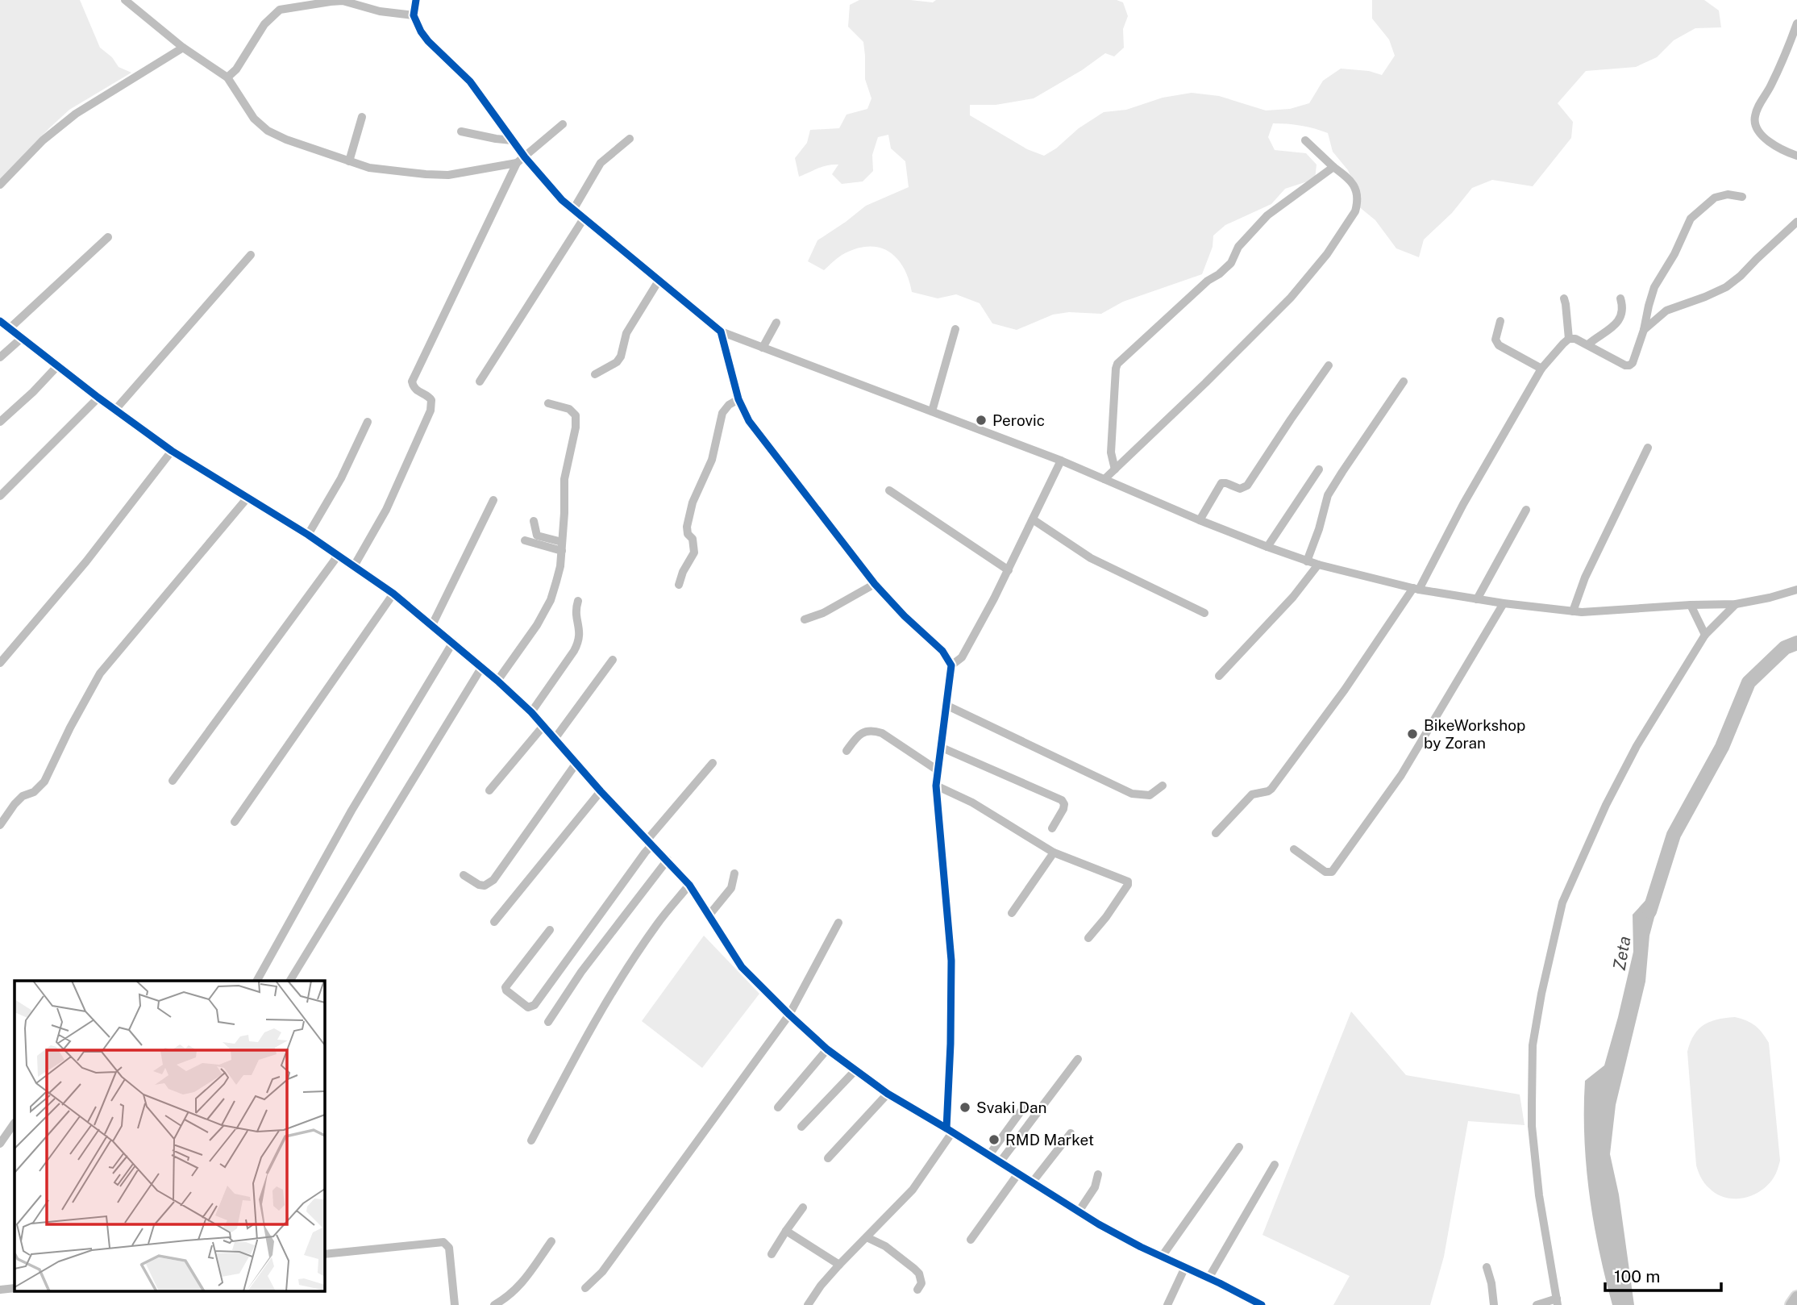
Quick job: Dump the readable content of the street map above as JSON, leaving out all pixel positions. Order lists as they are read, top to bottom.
{
  "water": ["Zeta"],
  "places": [
    "Perovic",
    "BikeWorkshop by Zoran",
    "Svaki Dan",
    "RMD Market"
  ],
  "scale_bar": "100 m"
}
